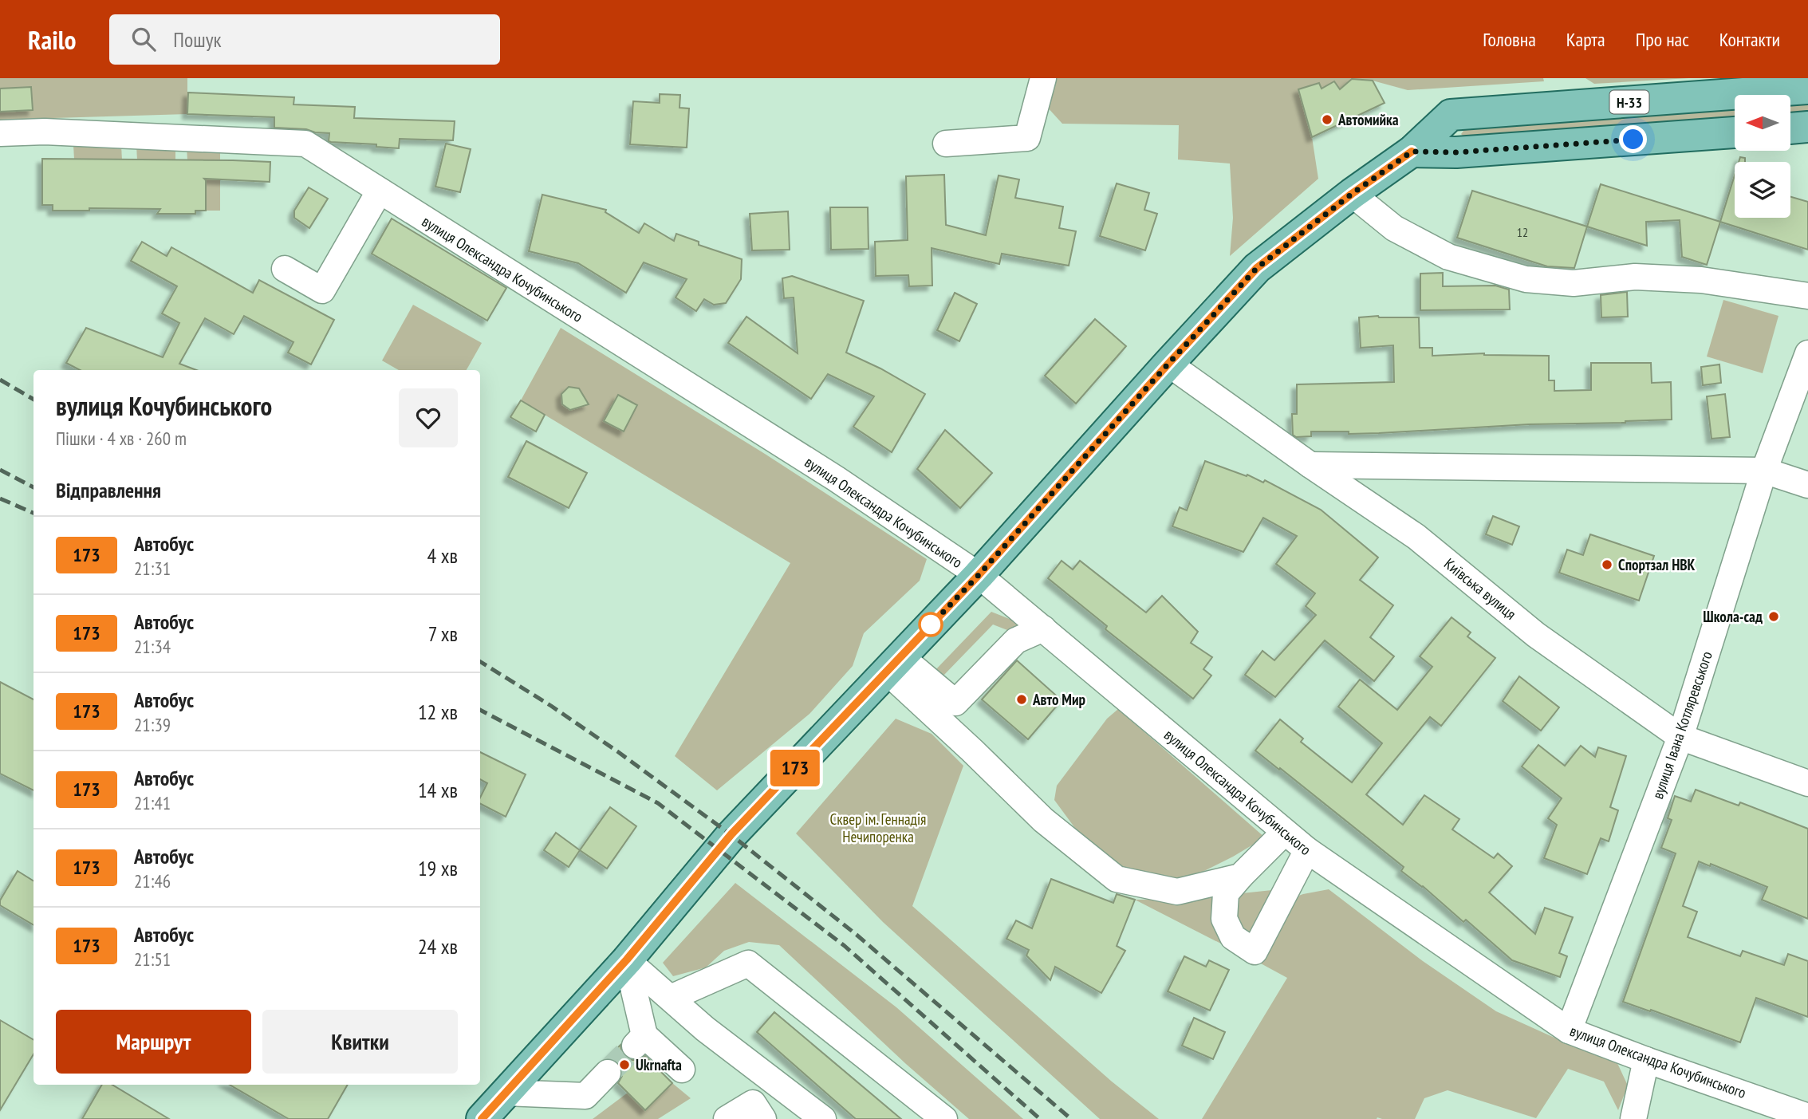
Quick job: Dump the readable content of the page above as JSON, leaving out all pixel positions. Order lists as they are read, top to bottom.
{
  "streets": {
    "main road": ["Н-33"],
    "street": ["вулиця Олександра Кочубинського", "Київська вулиця", "вулиця Івана Котляревського"]
  },
  "crossings": [
    ["вулиця Олександра Кочубинського", "вулиця Івана Котляревського"],
    ["Київська вулиця", "вулиця Івана Котляревського"]
  ],
  "parks": ["Сквер ім. Геннадія Нечипоренка"],
  "places": [
    "Автомийка",
    "Спортзал НВК",
    "Школа-сад",
    "Авто Мир",
    "Ukrnafta"
  ],
  "lines": ["bus line 173"],
  "house_numbers": ["12"],
  "north": "left",
  "page": {
    "header": "Railo",
    "search": "Пошук",
    "nav": [
      "Головна",
      "Карта",
      "Про нас",
      "Контакти"
    ],
    "on_map": "173",
    "heading": [
      ["вулиця Кочубинського", "Пішки · 4 хв · 260 m"],
      "Відправлення"
    ],
    "list": [
      {
        "mark": "173",
        "name": "Автобус",
        "note": "21:31",
        "value": "4 хв"
      },
      {
        "mark": "173",
        "name": "Автобус",
        "note": "21:34",
        "value": "7 хв"
      },
      {
        "mark": "173",
        "name": "Автобус",
        "note": "21:39",
        "value": "12 хв"
      },
      {
        "mark": "173",
        "name": "Автобус",
        "note": "21:41",
        "value": "14 хв"
      },
      {
        "mark": "173",
        "name": "Автобус",
        "note": "21:46",
        "value": "19 хв"
      },
      {
        "mark": "173",
        "name": "Автобус",
        "note": "21:51",
        "value": "24 хв"
      }
    ],
    "buttons": ["Маршрут", "Квитки"]
  }
}
